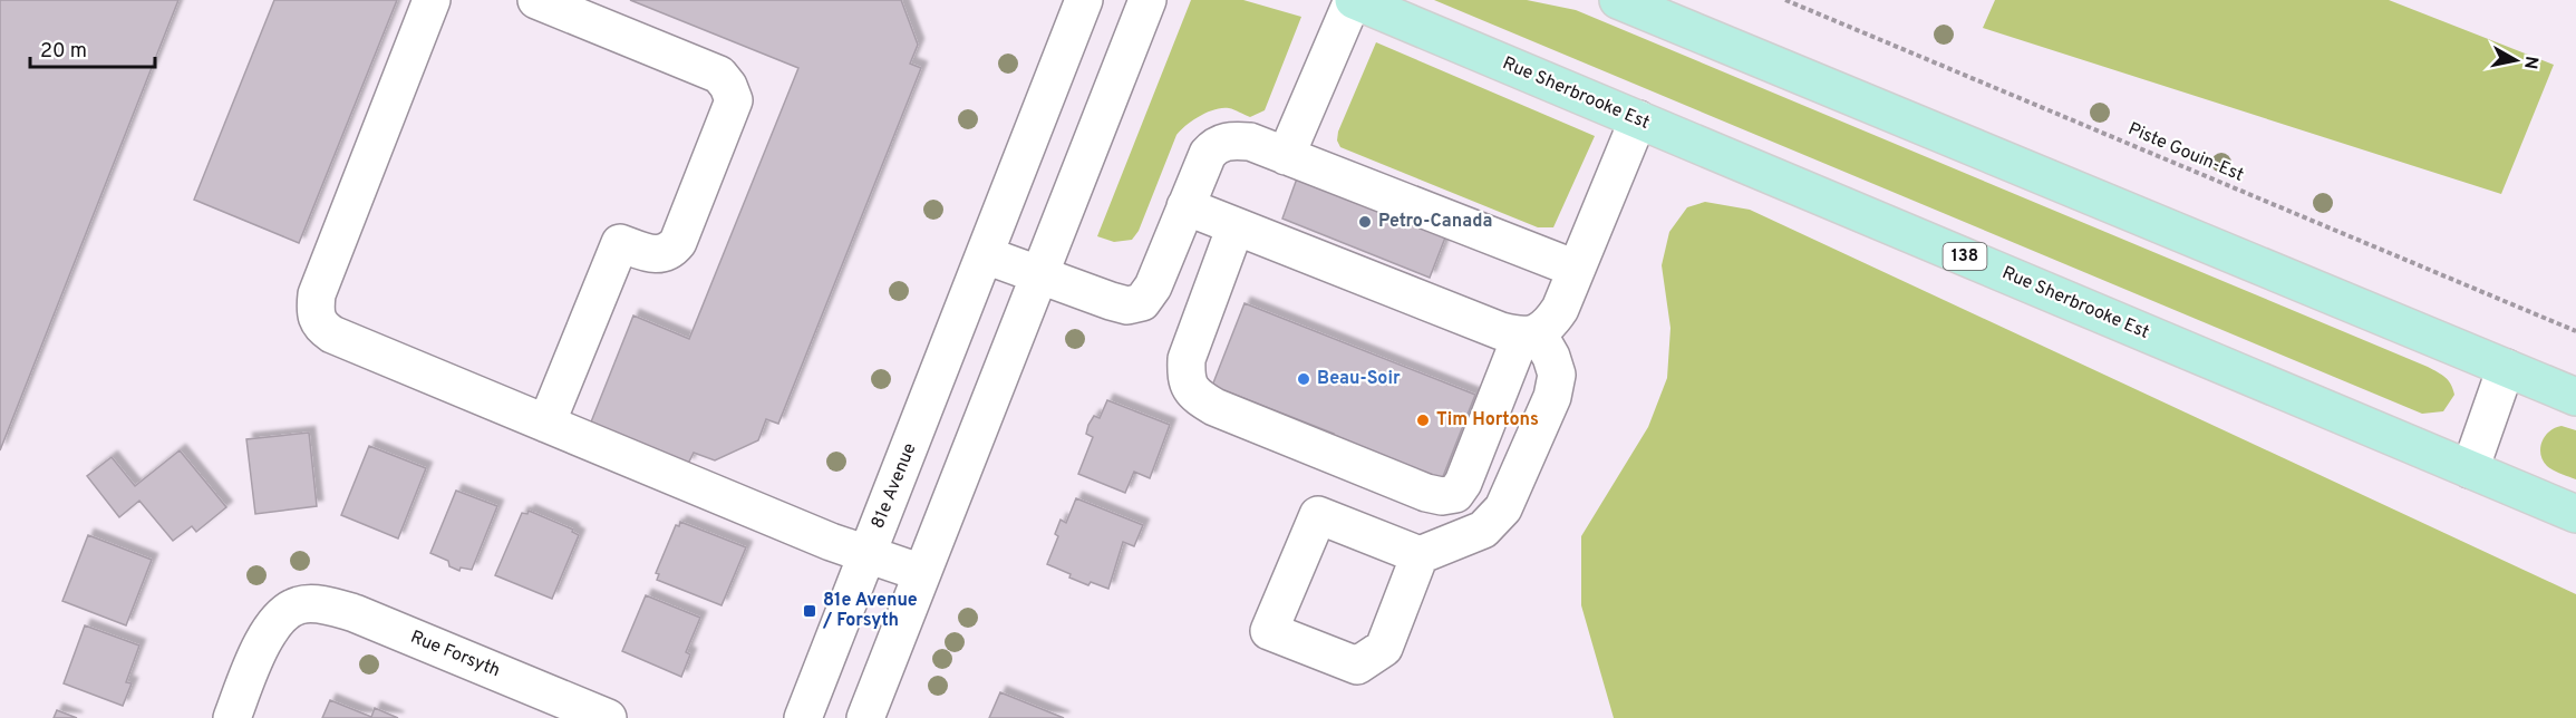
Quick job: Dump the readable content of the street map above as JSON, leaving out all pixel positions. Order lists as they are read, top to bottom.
{
  "streets": {
    "main road": ["Rue Sherbrooke Est", "138"],
    "street": ["81e Avenue", "Rue Forsyth"],
    "path": ["Piste Gouin-Est"]
  },
  "places": {
    "other": ["Petro-Canada", "Beau-Soir", "Tim Hortons"],
    "transit": ["81e Avenue / Forsyth"]
  },
  "scale_bar": "20 m",
  "north": "right"
}
